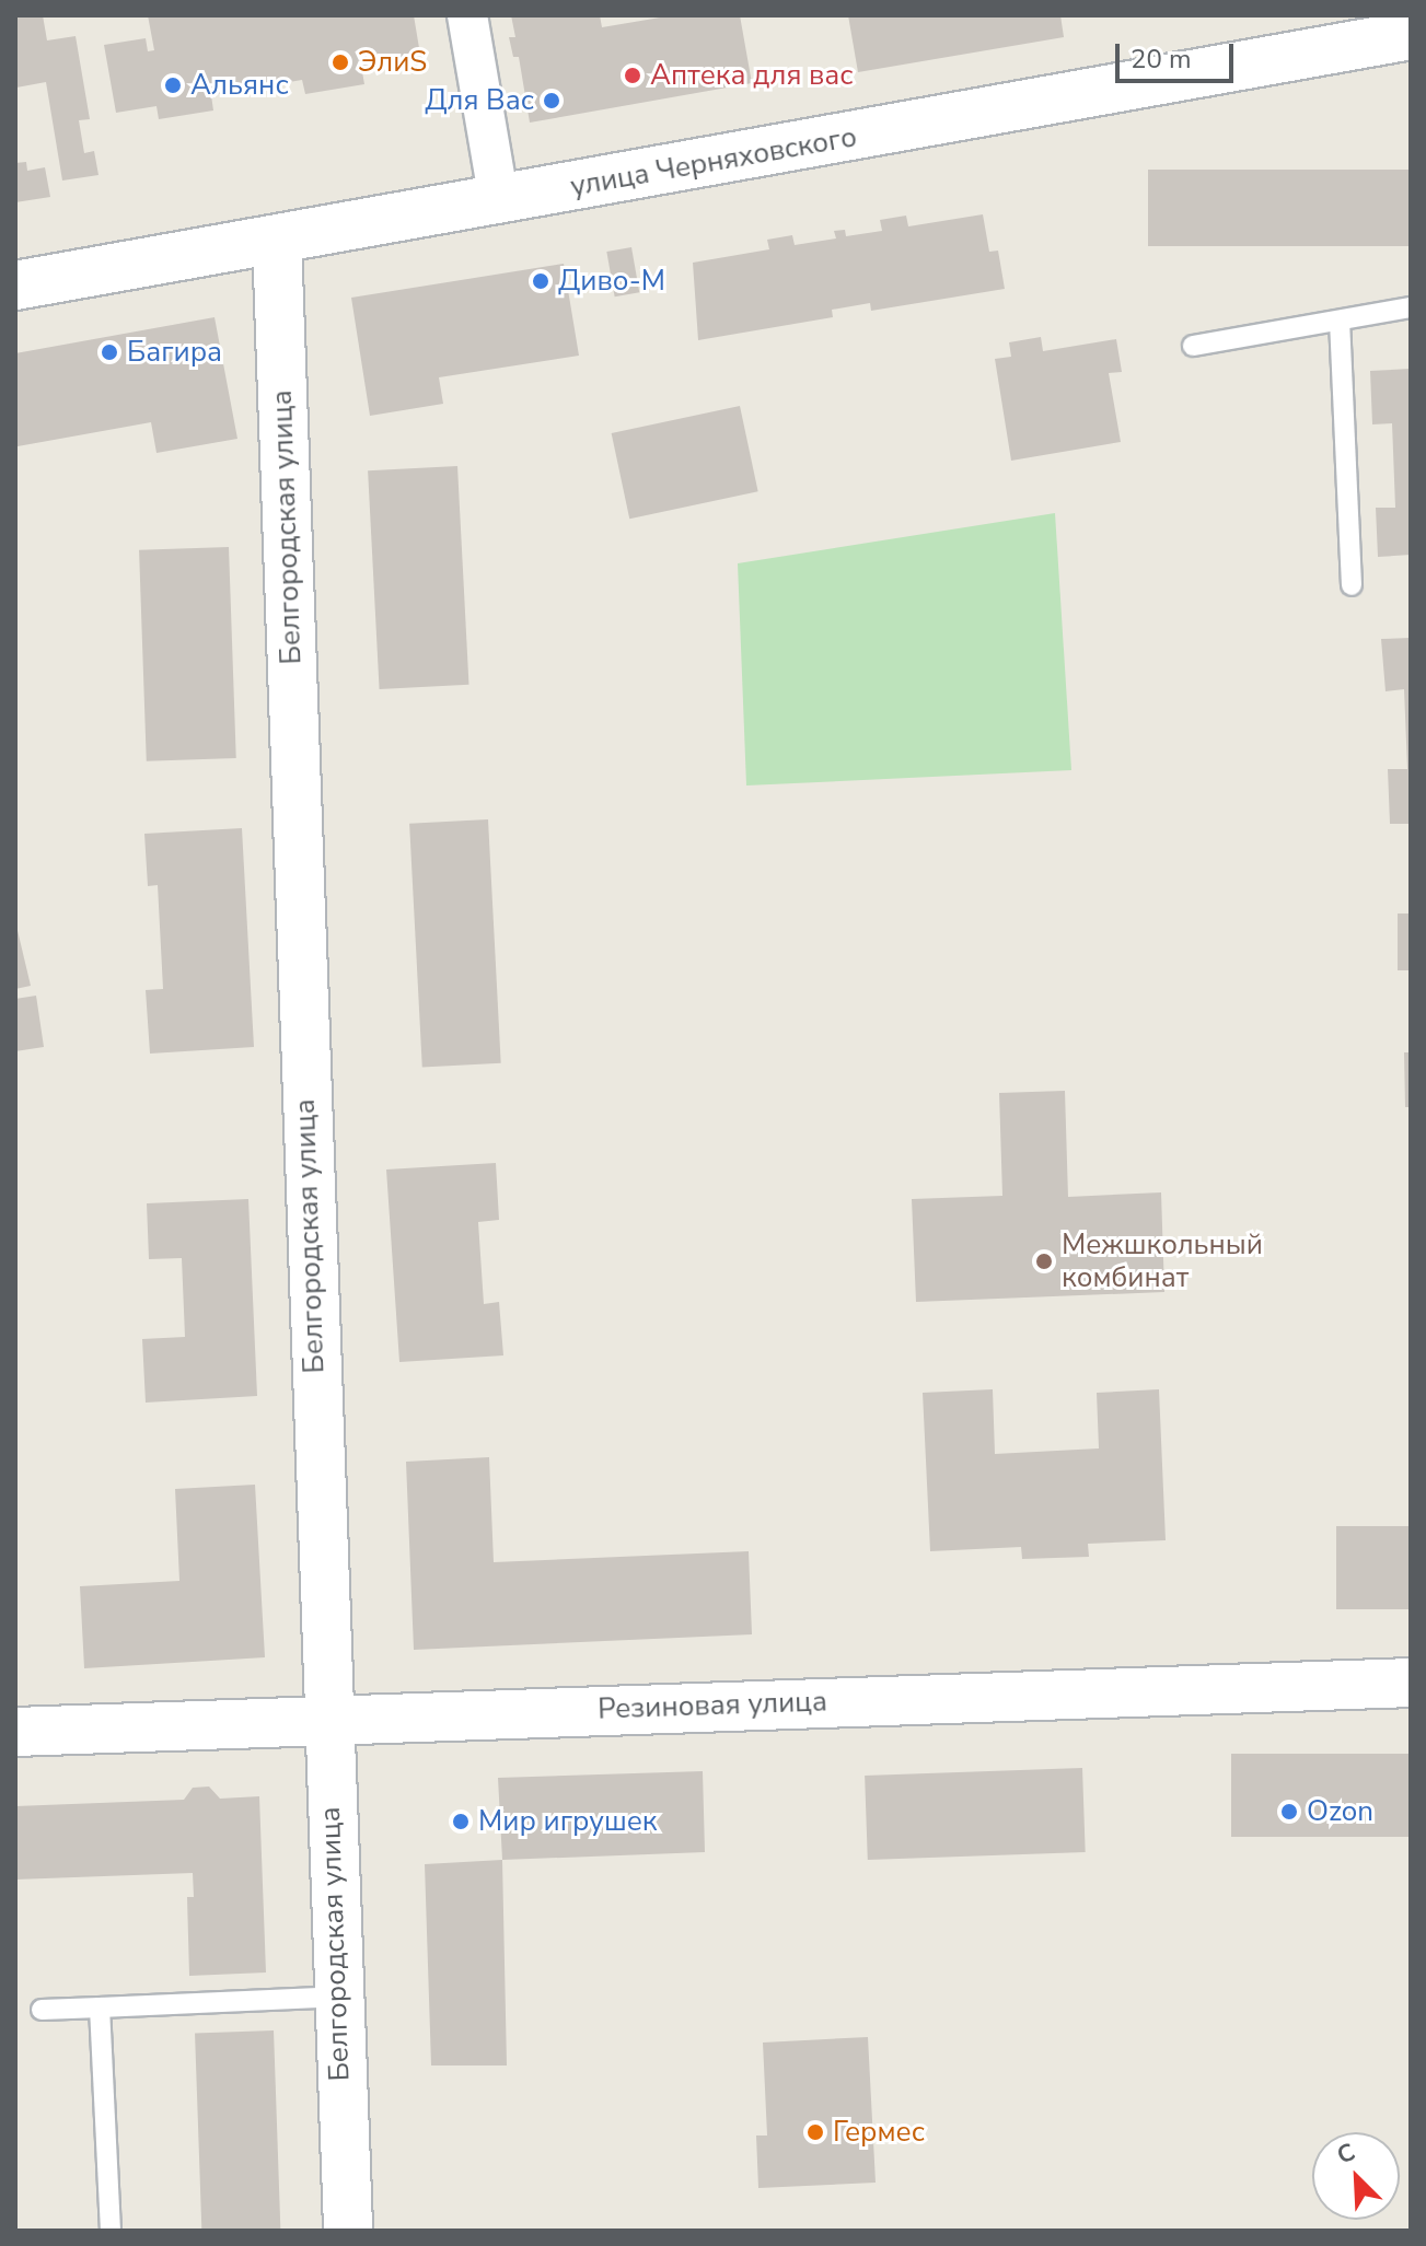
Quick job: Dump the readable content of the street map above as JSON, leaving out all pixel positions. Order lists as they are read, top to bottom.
{
  "streets": {
    "street": ["улица Черняховского", "Белгородская улица", "Резиновая улица"]
  },
  "crossings": [
    ["улица Черняховского", "Белгородская улица"],
    ["Белгородская улица", "Резиновая улица"]
  ],
  "places": [
    "ЭлиS",
    "Аптека для вас",
    "Альянс",
    "Для Вас",
    "Диво-М",
    "Багира",
    "Межшкольный комбинат",
    "Ozon",
    "Мир игрушек",
    "Гермес"
  ],
  "scale_bar": "20 m",
  "north": "top left"
}
